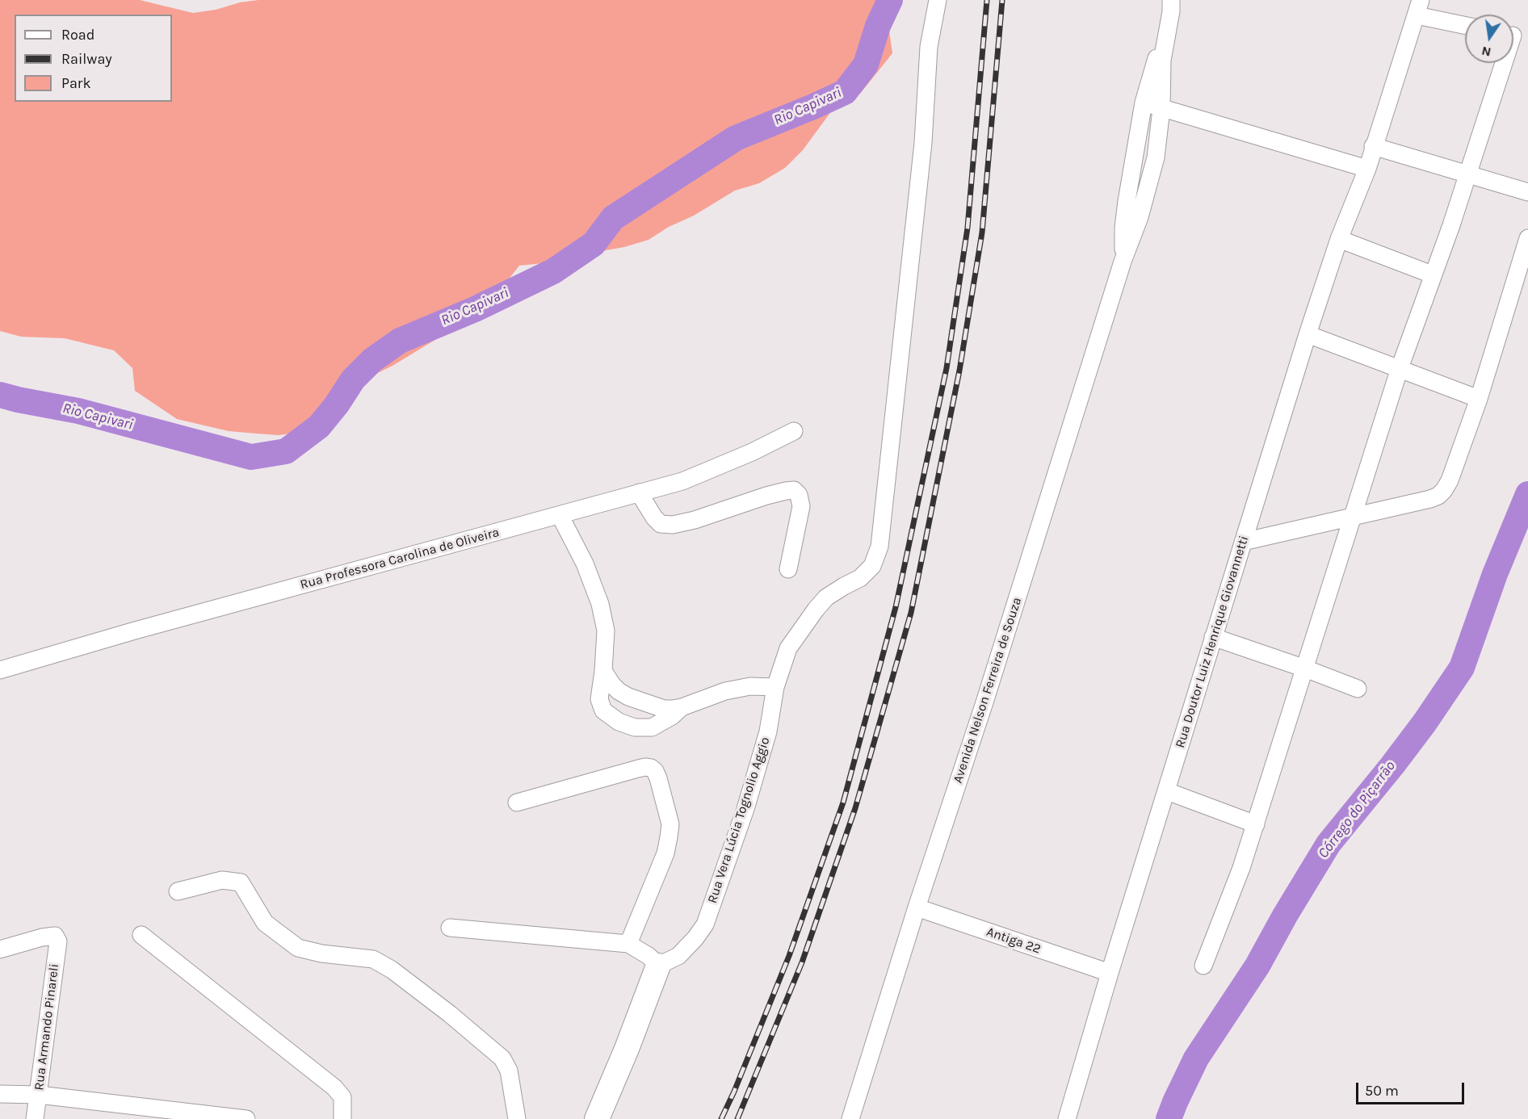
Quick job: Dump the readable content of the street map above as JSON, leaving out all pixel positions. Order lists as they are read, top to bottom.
{
  "streets": {
    "street": [
      "Rua Professora Carolina de Oliveira",
      "Rua Doutor Luiz Henrique Giovannetti",
      "Avenida Nelson Ferreira de Souza",
      "Rua Vera Lúcia Tognolio Aggio",
      "Antiga 22",
      "Rua Armando Pinareli"
    ]
  },
  "crossings": [
    ["Rua Doutor Luiz Henrique Giovannetti", "Antiga 22"],
    ["Avenida Nelson Ferreira de Souza", "Antiga 22"]
  ],
  "water": ["Rio Capivari", "Córrego do Piçarrão"],
  "legend": ["Road", "Railway", "Park"],
  "scale_bar": "50 m",
  "north": "bottom"
}
